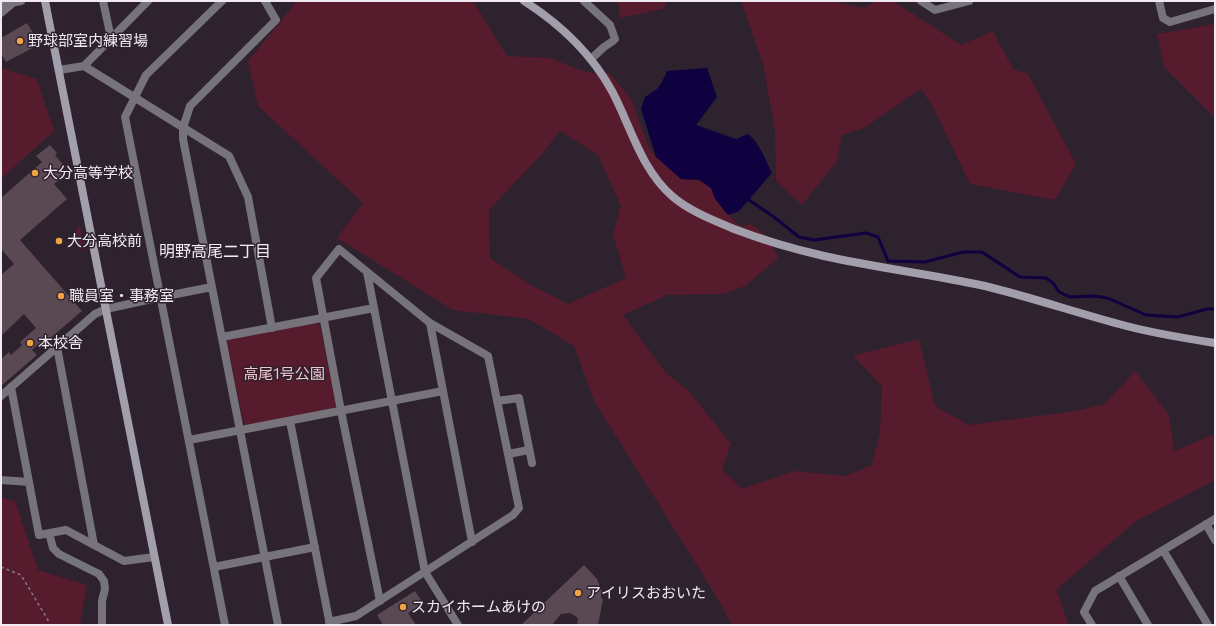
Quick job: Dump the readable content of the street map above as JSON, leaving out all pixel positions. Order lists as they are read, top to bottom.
{
  "districts": ["明野高尾二丁目"],
  "parks": ["高尾1号公園"],
  "places": [
    "野球部室内練習場",
    "大分高等学校",
    "大分高校前",
    "職員室・事務室",
    "本校舎",
    "アイリスおおいた",
    "スカイホームあけの"
  ]
}
